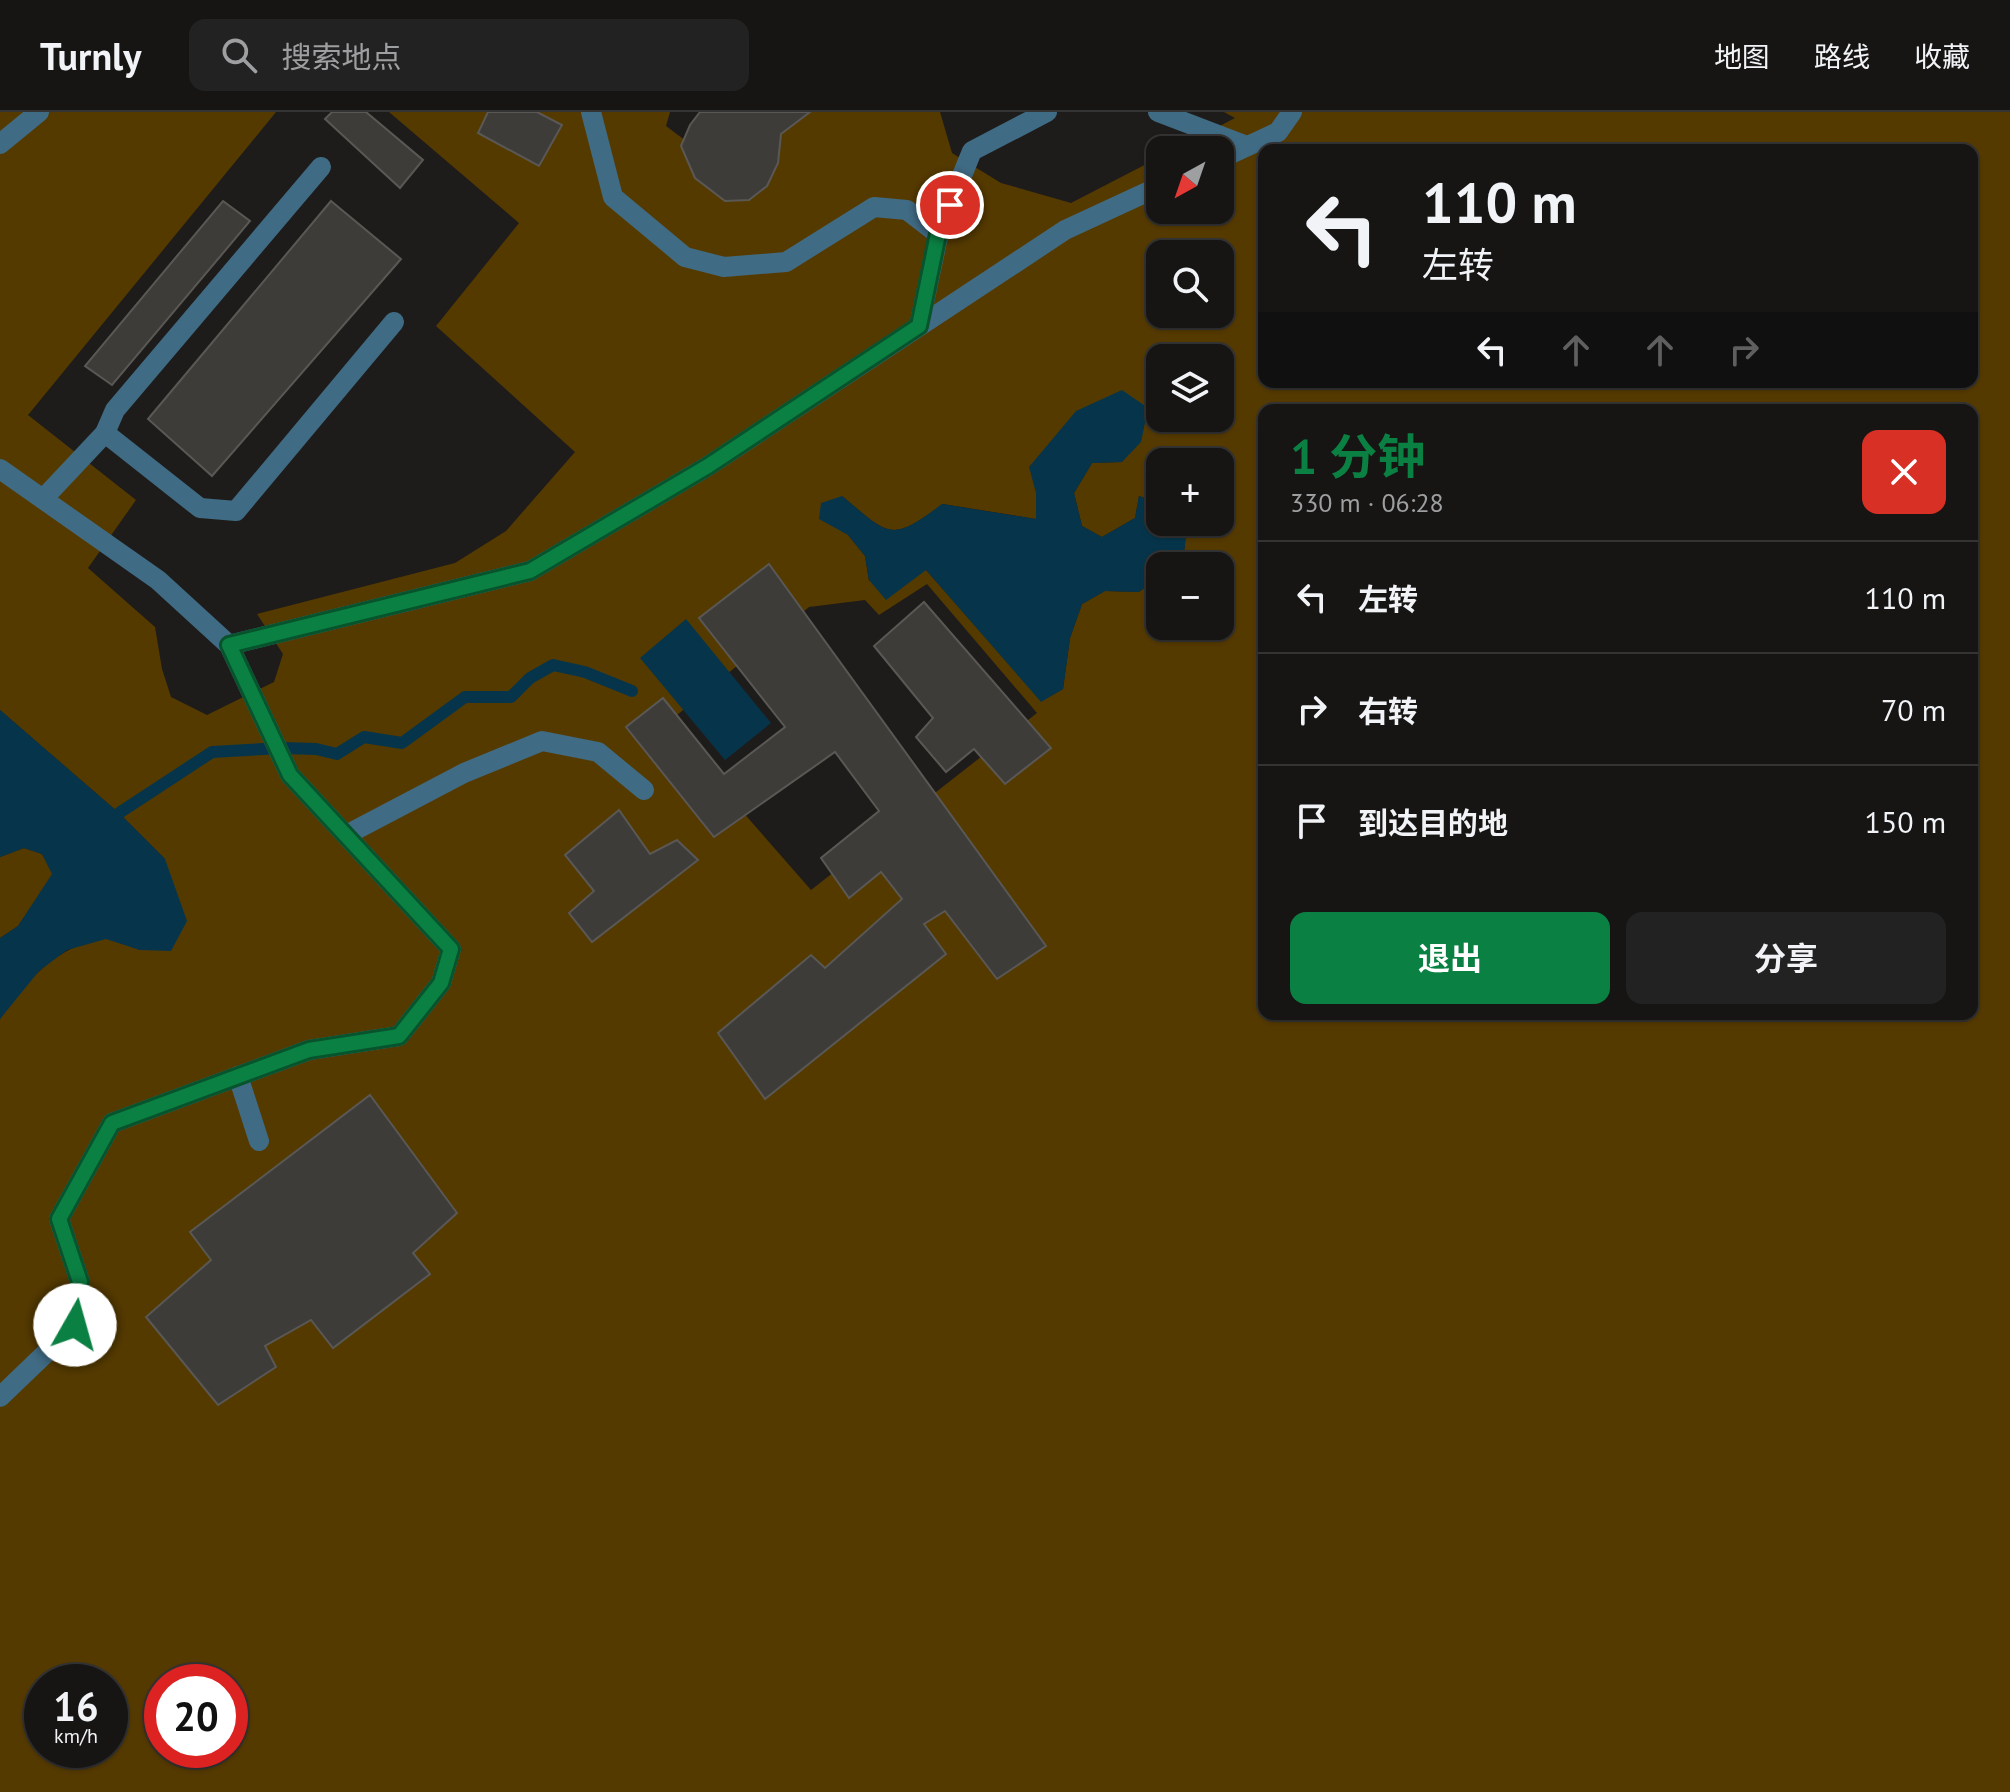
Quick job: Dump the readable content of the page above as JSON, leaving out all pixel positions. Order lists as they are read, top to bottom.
{
  "north": "bottom left",
  "page": {
    "header": "Turnly",
    "search": "搜索地点",
    "nav": ["地图", "路线", "收藏"],
    "map_buttons": ["+", "−"],
    "turn": ["110 m", "左转"],
    "heading": ["1 分钟", "330 m · 06:28"],
    "list": [
      {
        "name": "左转",
        "value": "110 m"
      },
      {
        "name": "右转",
        "value": "70 m"
      },
      {
        "name": "到达目的地",
        "value": "150 m"
      }
    ],
    "buttons": ["退出", "分享"],
    "speed": "16 km/h",
    "limit": "20"
  }
}
